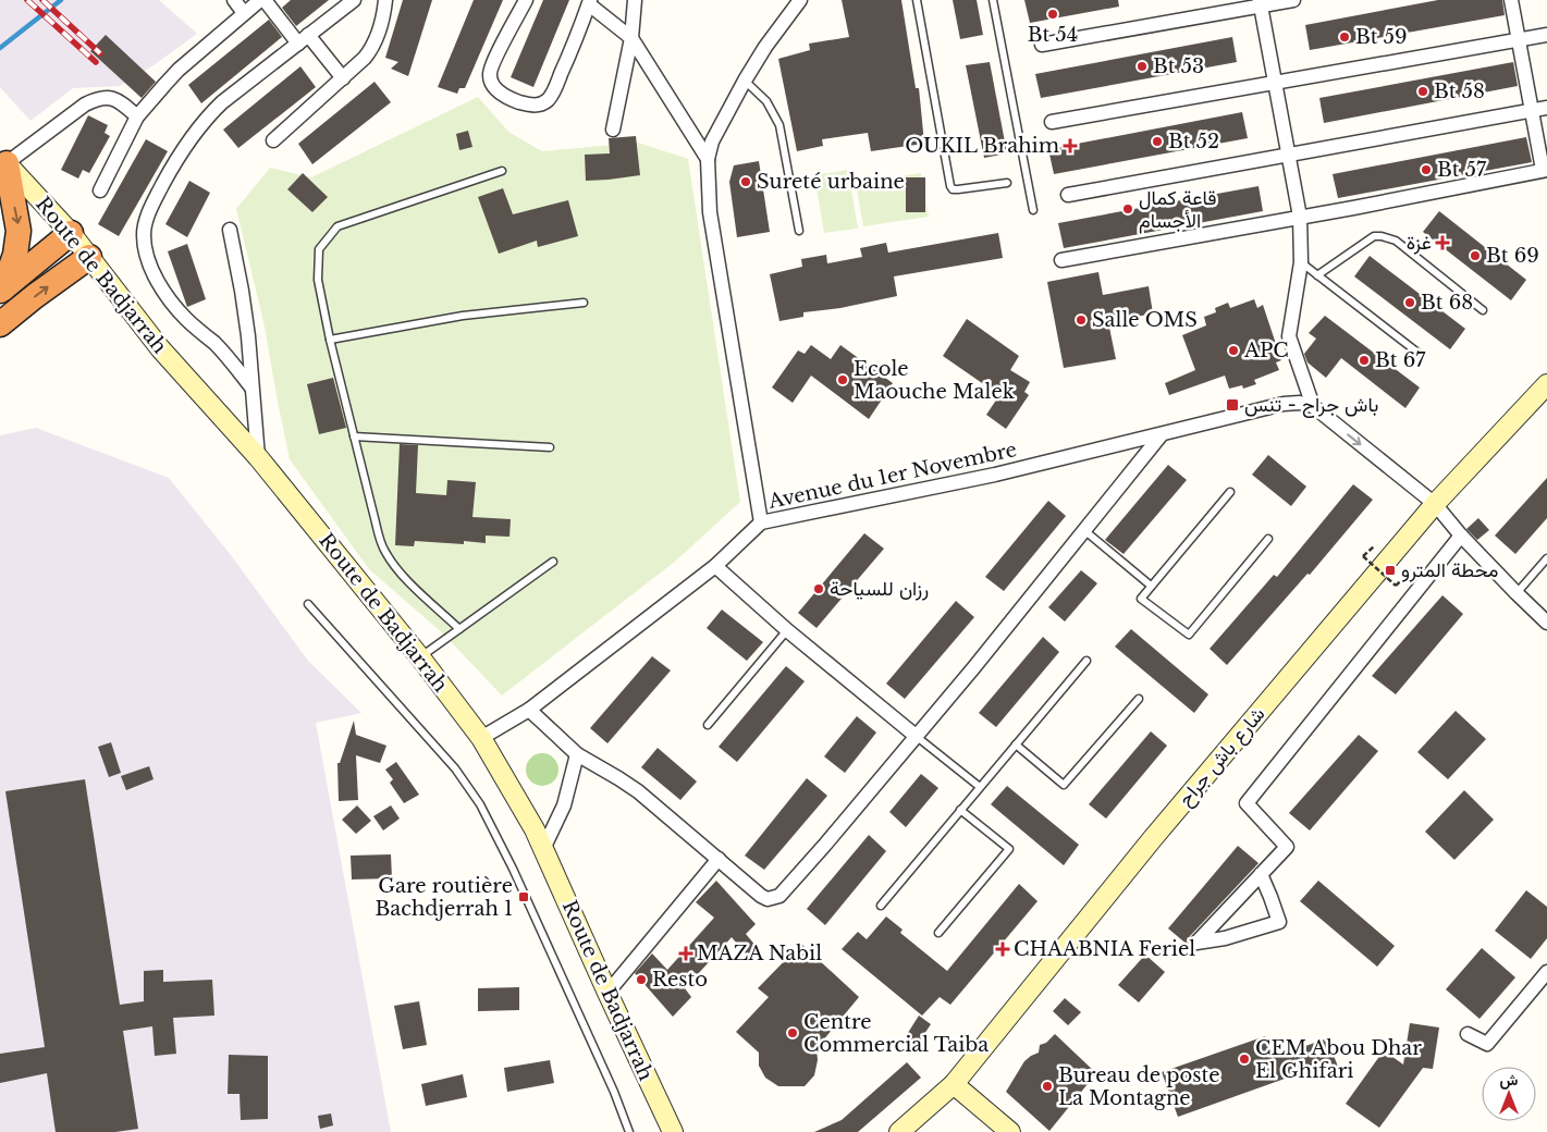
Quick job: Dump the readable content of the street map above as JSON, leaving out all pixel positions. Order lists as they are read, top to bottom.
{
  "streets": {
    "main road": ["Route de Badjarrah", "شارع باش جراح"],
    "street": ["Avenue du 1er Novembre"]
  },
  "crossings": [
    ["Route de Badjarrah", "Avenue du 1er Novembre"]
  ],
  "places": {
    "other": [
      "Bt 54",
      "Bt 59",
      "Bt 53",
      "Bt 58",
      "Bt 52",
      "Bt 57",
      "Sureté urbaine",
      "قاعة كمال الأجسام",
      "Bt 69",
      "Bt 68",
      "Salle OMS",
      "APC",
      "Bt 67",
      "Ecole Maouche Malek",
      "رزان للسياحة",
      "Resto",
      "Centre Commercial Taiba",
      "CEM Abou Dhar El Ghifari",
      "Bureau de poste La Montagne"
    ],
    "health": [
      "OUKIL Brahim",
      "غزة",
      "CHAABNIA Feriel",
      "MAZA Nabil"
    ],
    "transit": ["باش جراح - تنس", "محطة المترو", "Gare routière Bachdjerrah 1"]
  },
  "north": "top"
}
